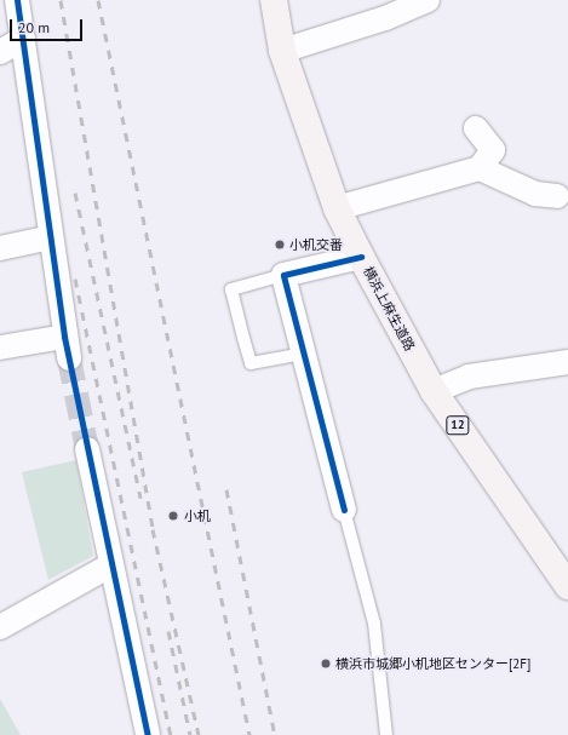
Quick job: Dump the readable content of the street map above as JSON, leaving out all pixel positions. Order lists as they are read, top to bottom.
{
  "streets": {
    "main road": ["横浜上麻生道路", "12"]
  },
  "places": ["小机交番", "小机", "横浜市城郷小机地区センター[2F]"],
  "scale_bar": "20 m"
}
